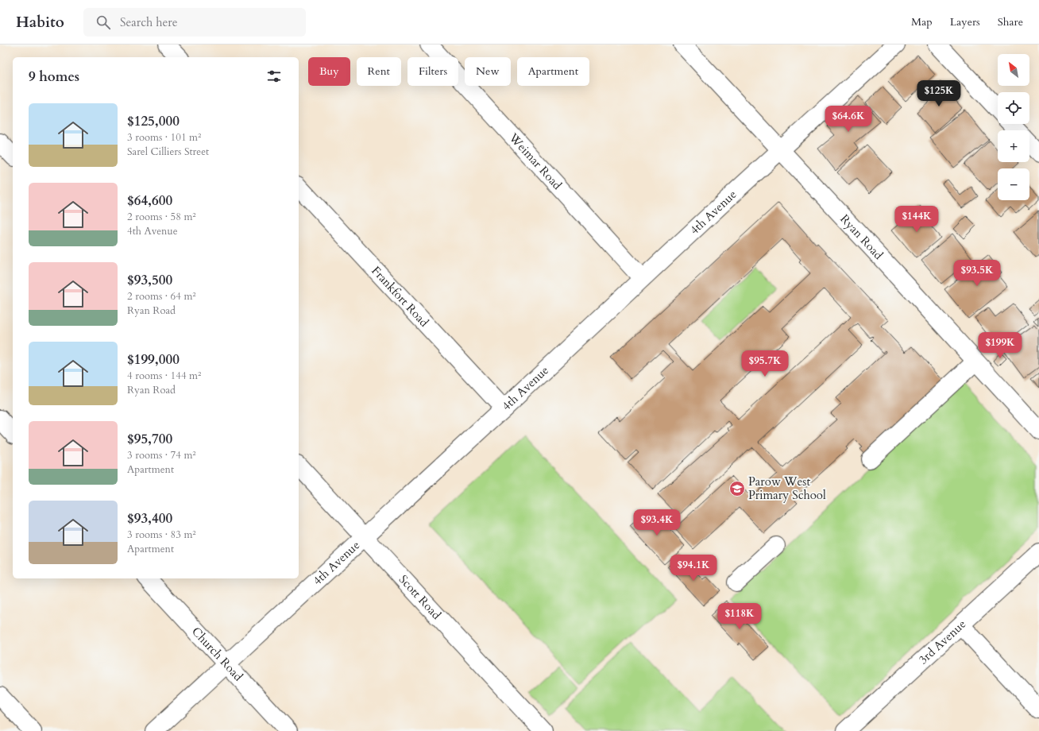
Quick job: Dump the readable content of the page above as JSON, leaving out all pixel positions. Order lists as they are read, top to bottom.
{
  "streets": {
    "street": [
      "Weimar Road",
      "4th Avenue",
      "Ryan Road",
      "Frankfort Road",
      "Scott Road",
      "3rd Avenue",
      "Church Road"
    ]
  },
  "crossings": [
    ["Weimar Road", "4th Avenue"],
    ["4th Avenue", "Ryan Road"],
    ["4th Avenue", "Frankfort Road"],
    ["4th Avenue", "Scott Road"],
    ["4th Avenue", "Church Road"]
  ],
  "places": {
    "school or university": ["Parow West Primary School"]
  },
  "north": "top left",
  "page": {
    "header": "Habito",
    "search": "Search here",
    "nav": ["Map", "Layers", "Share"],
    "map_buttons": ["+", "−"],
    "chip": [
      "Buy",
      "Rent",
      "Filters",
      "New",
      "Apartment"
    ],
    "heading": "9 homes",
    "price": [
      "$125K",
      "$64.6K",
      "$144K",
      "$93.5K",
      "$199K",
      "$95.7K",
      "$93.4K",
      "$94.1K",
      "$118K"
    ],
    "list": [
      {
        "name": "$125,000",
        "note": "3 rooms · 101 m² · Sarel Cilliers Street"
      },
      {
        "name": "$64,600",
        "note": "2 rooms · 58 m² · 4th Avenue"
      },
      {
        "name": "$93,500",
        "note": "2 rooms · 64 m² · Ryan Road"
      },
      {
        "name": "$199,000",
        "note": "4 rooms · 144 m² · Ryan Road"
      },
      {
        "name": "$95,700",
        "note": "3 rooms · 74 m² · Apartment"
      },
      {
        "name": "$93,400",
        "note": "3 rooms · 83 m² · Apartment"
      }
    ]
  }
}
